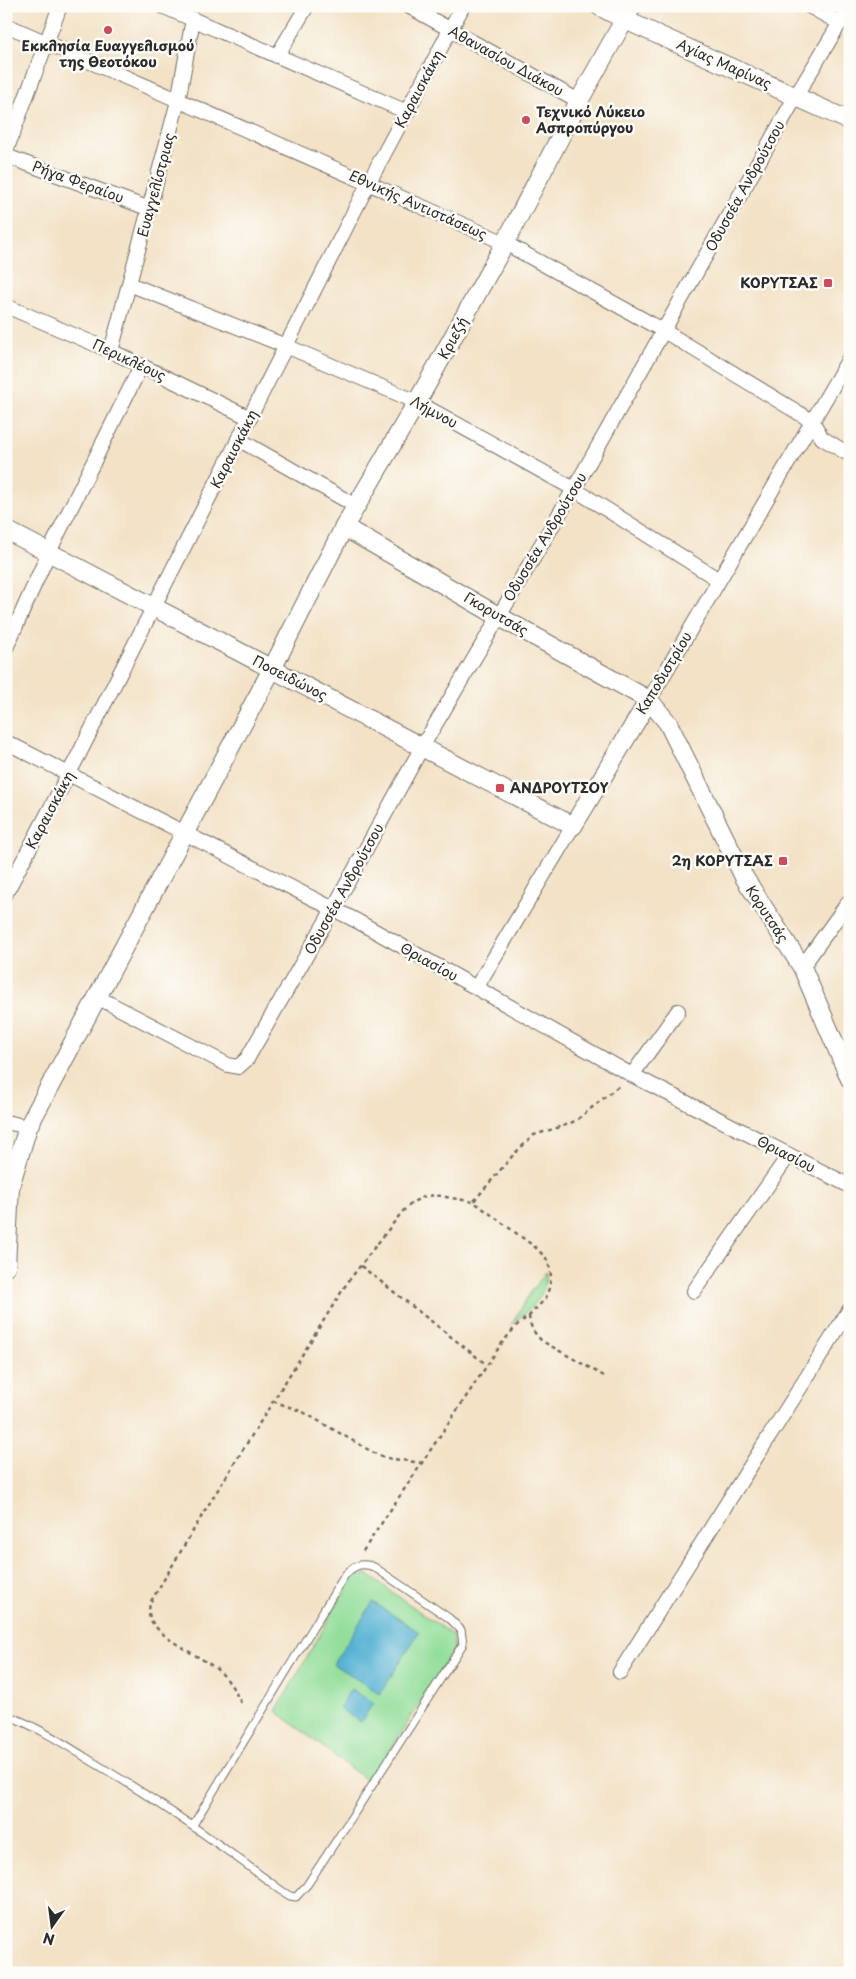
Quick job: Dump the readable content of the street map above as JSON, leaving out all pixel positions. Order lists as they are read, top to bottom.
{
  "streets": {
    "street": [
      "Αθανασίου Διάκου",
      "Αγίας Μαρίνας",
      "Καραισκάκη",
      "Ρήγα Φεραίου",
      "Ευαγγελίστριας",
      "Οδυσσέα Ανδρούτσου",
      "Εθνικής Αντιστάσεως",
      "Κριεζή",
      "Περικλέους",
      "Λήμνου",
      "Γκορυτσάς",
      "Καποδιστρίου",
      "Ποσειδώνος",
      "Κορυτσάς",
      "Θριασίου"
    ]
  },
  "crossings": [
    ["Αθανασίου Διάκου", "Καραισκάκη"],
    ["Αθανασίου Διάκου", "Κριεζή"],
    ["Αγίας Μαρίνας", "Οδυσσέα Ανδρούτσου"],
    ["Αγίας Μαρίνας", "Κριεζή"],
    ["Καραισκάκη", "Εθνικής Αντιστάσεως"],
    ["Καραισκάκη", "Περικλέους"],
    ["Καραισκάκη", "Λήμνου"],
    ["Καραισκάκη", "Ποσειδώνος"],
    ["Καραισκάκη", "Θριασίου"],
    ["Ρήγα Φεραίου", "Ευαγγελίστριας"],
    ["Ευαγγελίστριας", "Εθνικής Αντιστάσεως"],
    ["Ευαγγελίστριας", "Περικλέους"],
    ["Ευαγγελίστριας", "Λήμνου"],
    ["Οδυσσέα Ανδρούτσου", "Εθνικής Αντιστάσεως"],
    ["Οδυσσέα Ανδρούτσου", "Κριεζή"],
    ["Οδυσσέα Ανδρούτσου", "Λήμνου"],
    ["Οδυσσέα Ανδρούτσου", "Γκορυτσάς"],
    ["Οδυσσέα Ανδρούτσου", "Ποσειδώνος"],
    ["Οδυσσέα Ανδρούτσου", "Θριασίου"],
    ["Εθνικής Αντιστάσεως", "Κριεζή"],
    ["Εθνικής Αντιστάσεως", "Καποδιστρίου"],
    ["Κριεζή", "Λήμνου"],
    ["Κριεζή", "Γκορυτσάς"],
    ["Κριεζή", "Ποσειδώνος"],
    ["Κριεζή", "Θριασίου"],
    ["Λήμνου", "Καποδιστρίου"],
    ["Γκορυτσάς", "Καποδιστρίου"],
    ["Γκορυτσάς", "Κορυτσάς"],
    ["Καποδιστρίου", "Ποσειδώνος"],
    ["Καποδιστρίου", "Κορυτσάς"],
    ["Καποδιστρίου", "Θριασίου"]
  ],
  "places": {
    "other": ["Εκκλησία Ευαγγελισμού της Θεοτόκου", "Τεχνικό Λύκειο Ασπροπύργου"],
    "transit": ["ΚΟΡΥΤΣΑΣ", "ΑΝΔΡΟΥΤΣΟΥ", "2η ΚΟΡΥΤΣΑΣ"]
  },
  "north": "bottom"
}
